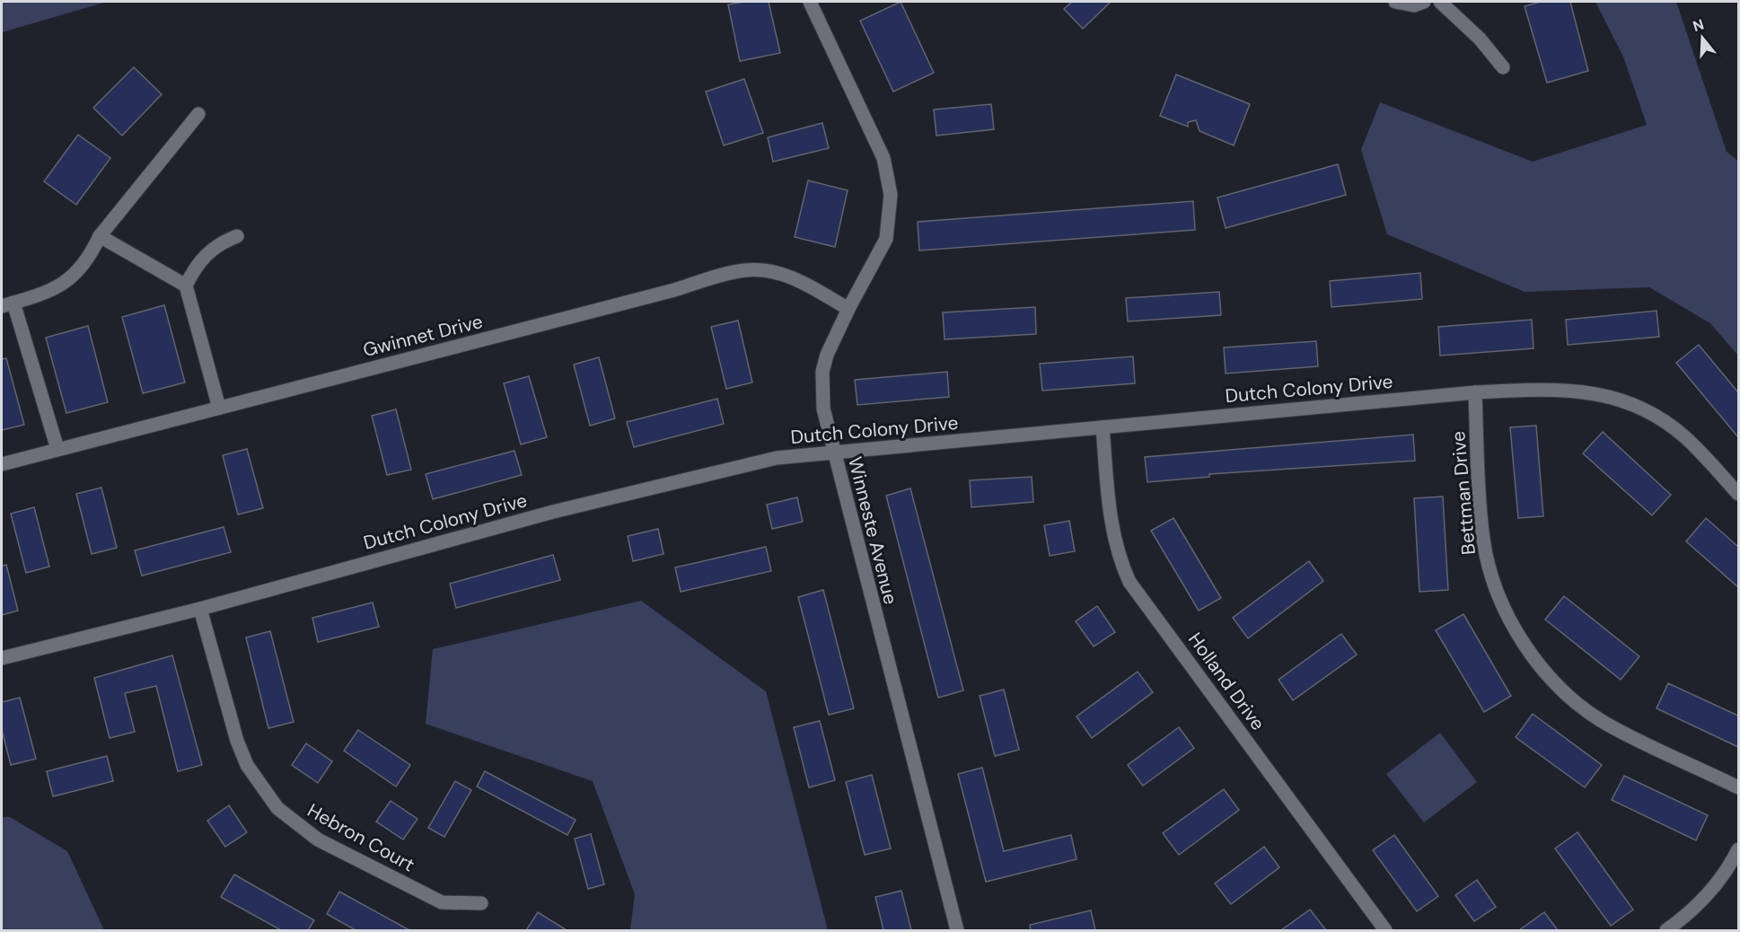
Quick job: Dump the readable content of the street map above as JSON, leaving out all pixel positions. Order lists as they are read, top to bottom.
{
  "streets": {
    "street": [
      "Gwinnet Drive",
      "Dutch Colony Drive",
      "Bettman Drive",
      "Winneste Avenue",
      "Holland Drive",
      "Hebron Court"
    ]
  },
  "crossings": [
    ["Gwinnet Drive", "Winneste Avenue"],
    ["Dutch Colony Drive", "Bettman Drive"],
    ["Dutch Colony Drive", "Winneste Avenue"],
    ["Dutch Colony Drive", "Holland Drive"],
    ["Dutch Colony Drive", "Hebron Court"]
  ],
  "north": "top"
}
